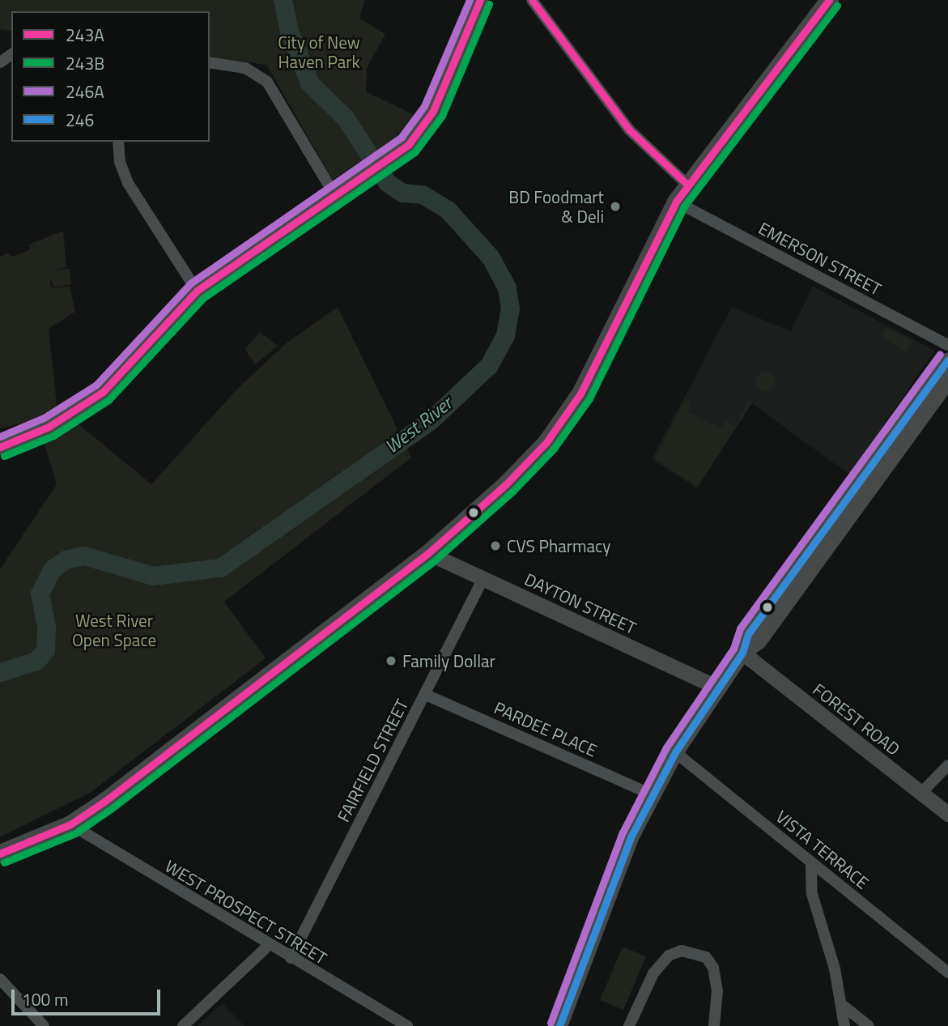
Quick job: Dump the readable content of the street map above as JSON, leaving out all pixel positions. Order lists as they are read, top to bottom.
{
  "streets": {
    "main road": ["DAYTON STREET", "FOREST ROAD"],
    "street": [
      "EMERSON STREET",
      "PARDEE PLACE",
      "FAIRFIELD STREET",
      "VISTA TERRACE",
      "WEST PROSPECT STREET"
    ]
  },
  "crossings": [
    ["DAYTON STREET", "FAIRFIELD STREET"],
    ["PARDEE PLACE", "FAIRFIELD STREET"],
    ["FAIRFIELD STREET", "WEST PROSPECT STREET"]
  ],
  "water": ["West River"],
  "parks": ["City of New Haven Park", "West River Open Space"],
  "places": ["BD Foodmart & Deli", "CVS Pharmacy", "Family Dollar"],
  "lines": [
    "transit line 243A",
    "transit line 246A",
    "transit line 243B",
    "transit line 246"
  ],
  "legend": [
    "243A",
    "243B",
    "246A",
    "246"
  ],
  "scale_bar": "100 m"
}
